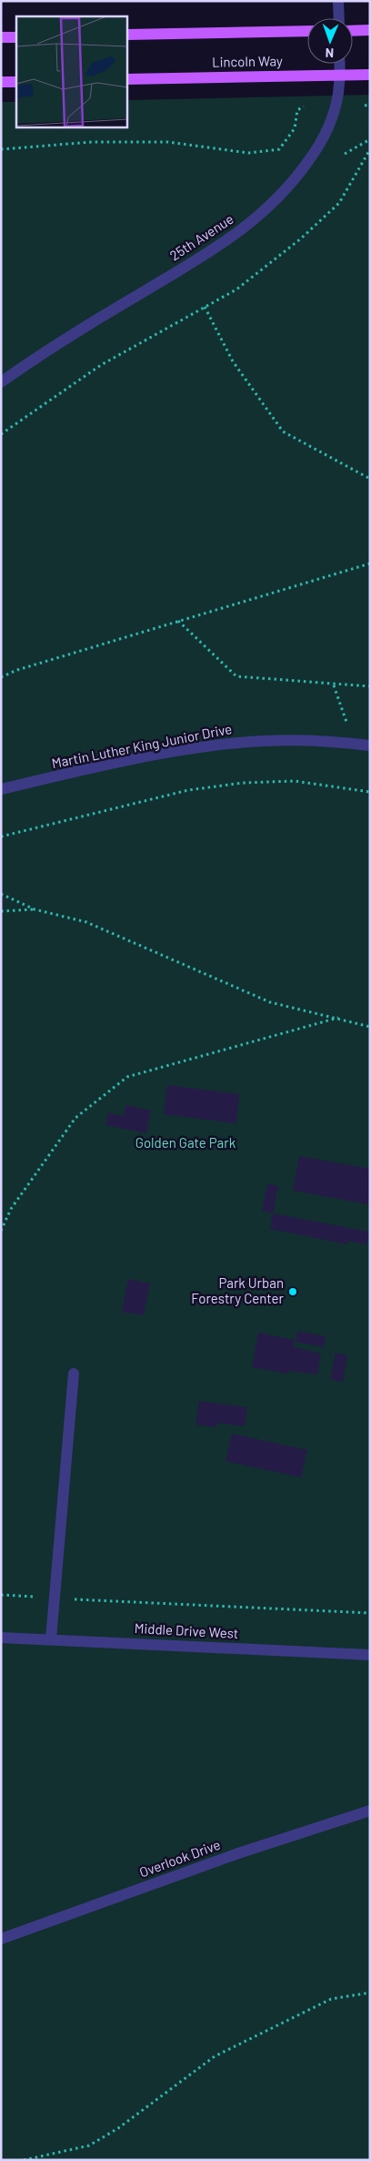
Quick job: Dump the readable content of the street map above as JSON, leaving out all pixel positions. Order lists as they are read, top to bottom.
{
  "streets": {
    "main road": ["Lincoln Way"],
    "street": [
      "25th Avenue",
      "Martin Luther King Junior Drive",
      "Middle Drive West",
      "Overlook Drive"
    ]
  },
  "crossings": [
    ["Lincoln Way", "25th Avenue"]
  ],
  "parks": ["Golden Gate Park"],
  "places": ["Park Urban Forestry Center"],
  "north": "bottom"
}
